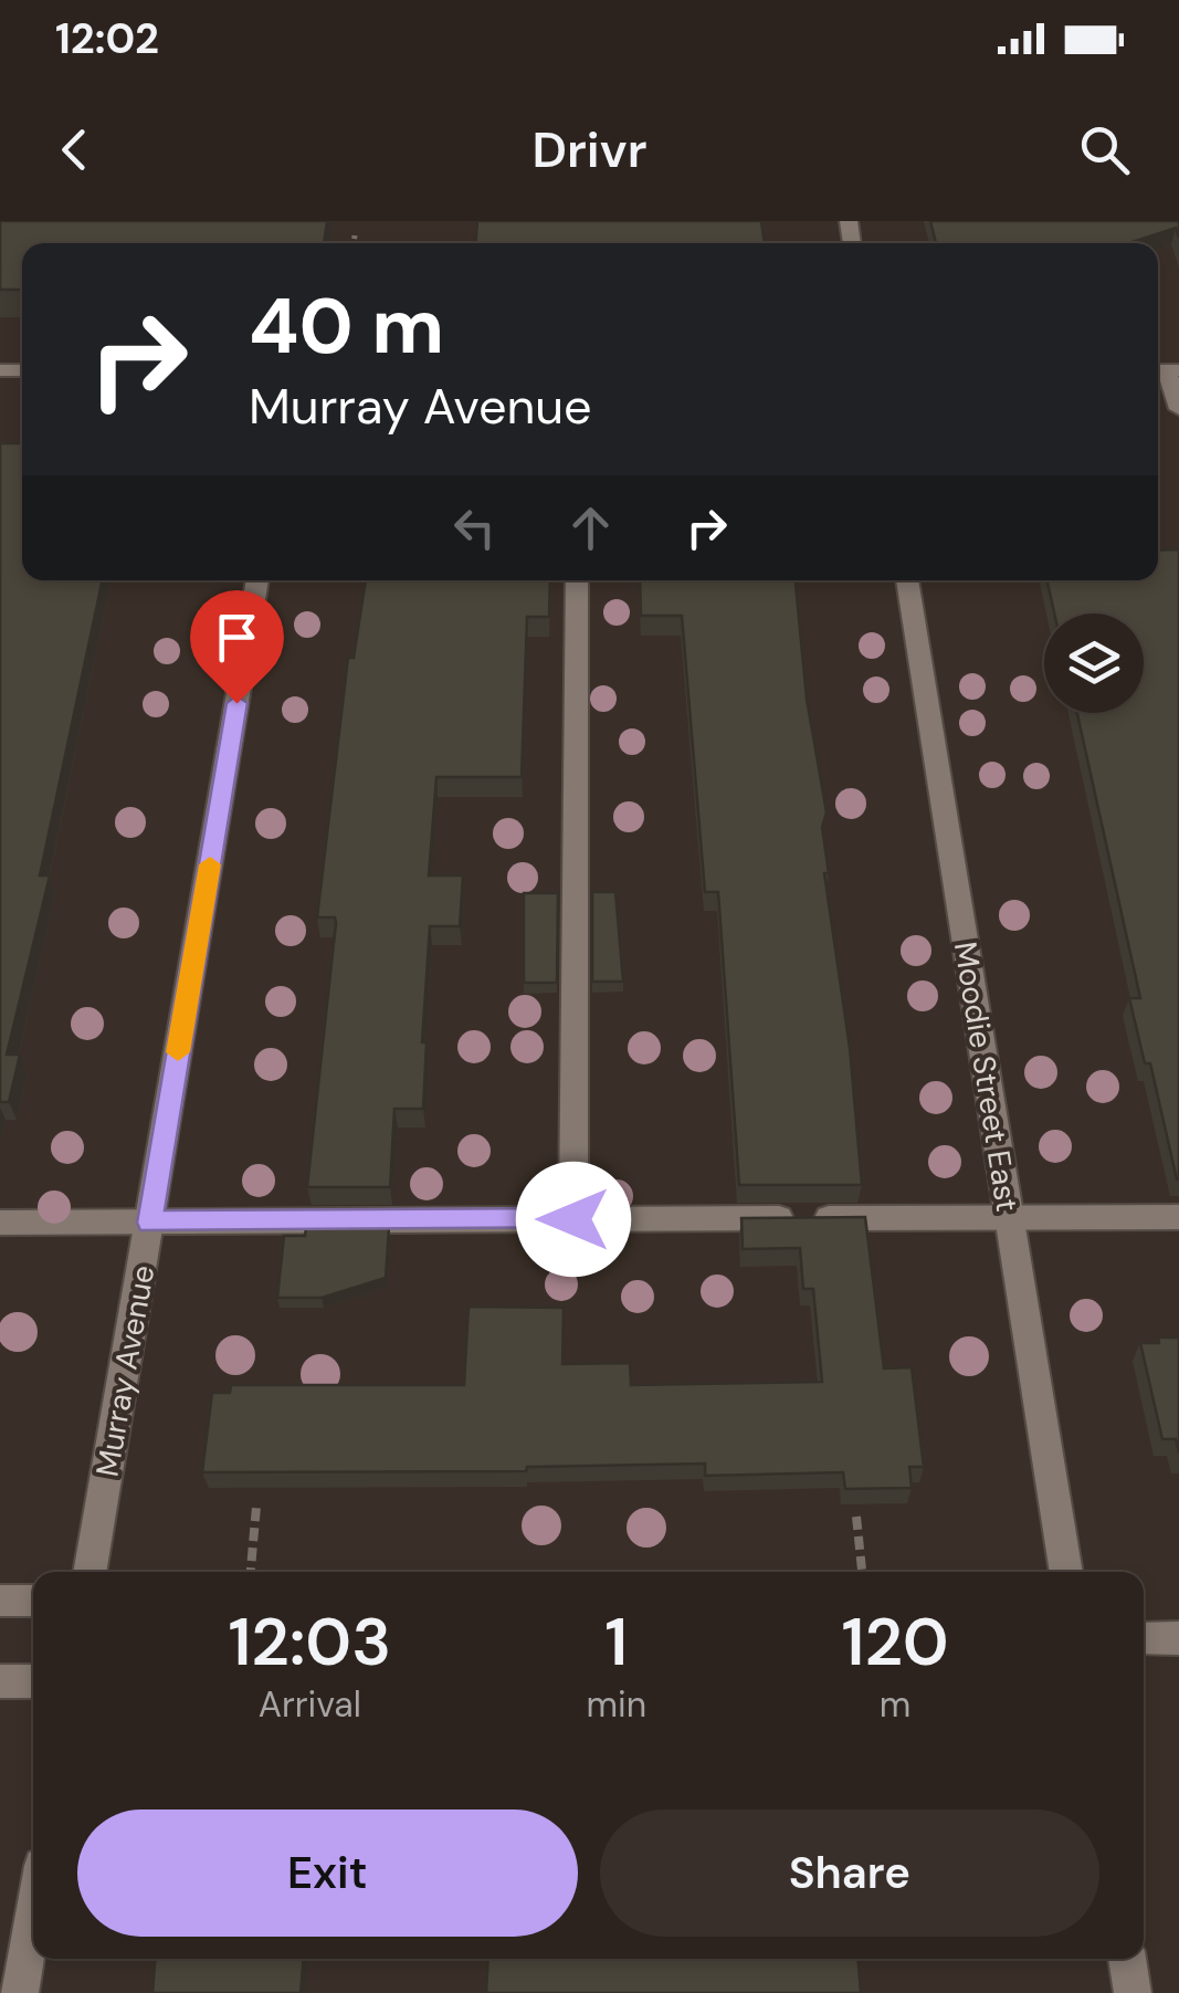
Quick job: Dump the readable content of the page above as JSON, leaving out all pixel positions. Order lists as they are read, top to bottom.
{
  "streets": {
    "street": ["Moodie Street East", "Murray Avenue"]
  },
  "page": {
    "status": "12:02",
    "header": "Drivr",
    "turn": ["40 m", "Murray Avenue"],
    "eta": [
      "12:03",
      "Arrival",
      "1",
      "min",
      "120",
      "m"
    ],
    "buttons": ["Exit", "Share"]
  }
}
